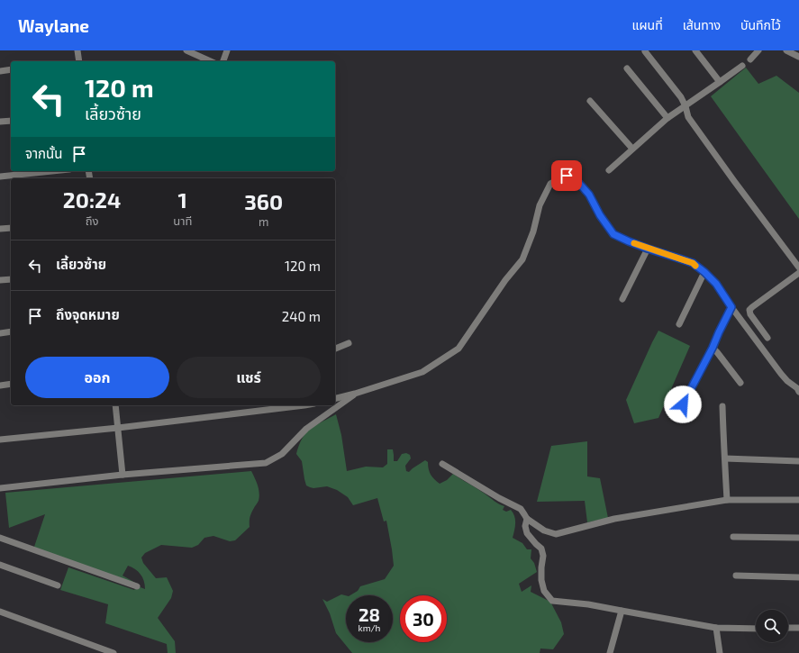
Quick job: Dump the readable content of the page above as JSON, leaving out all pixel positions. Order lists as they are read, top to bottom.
{
  "page": {
    "header": "Waylane",
    "nav": ["แผนที่", "เส้นทาง", "บันทึกไว้"],
    "turn": ["120 m", "เลี้ยวซ้าย"],
    "then": "จากนั้น",
    "eta": [
      "20:24",
      "ถึง",
      "1",
      "นาที",
      "360",
      "m"
    ],
    "list": [
      {
        "name": "เลี้ยวซ้าย",
        "value": "120 m"
      },
      {
        "name": "ถึงจุดหมาย",
        "value": "240 m"
      }
    ],
    "buttons": ["ออก", "แชร์"],
    "speed": "28 km/h",
    "limit": "30"
  }
}
